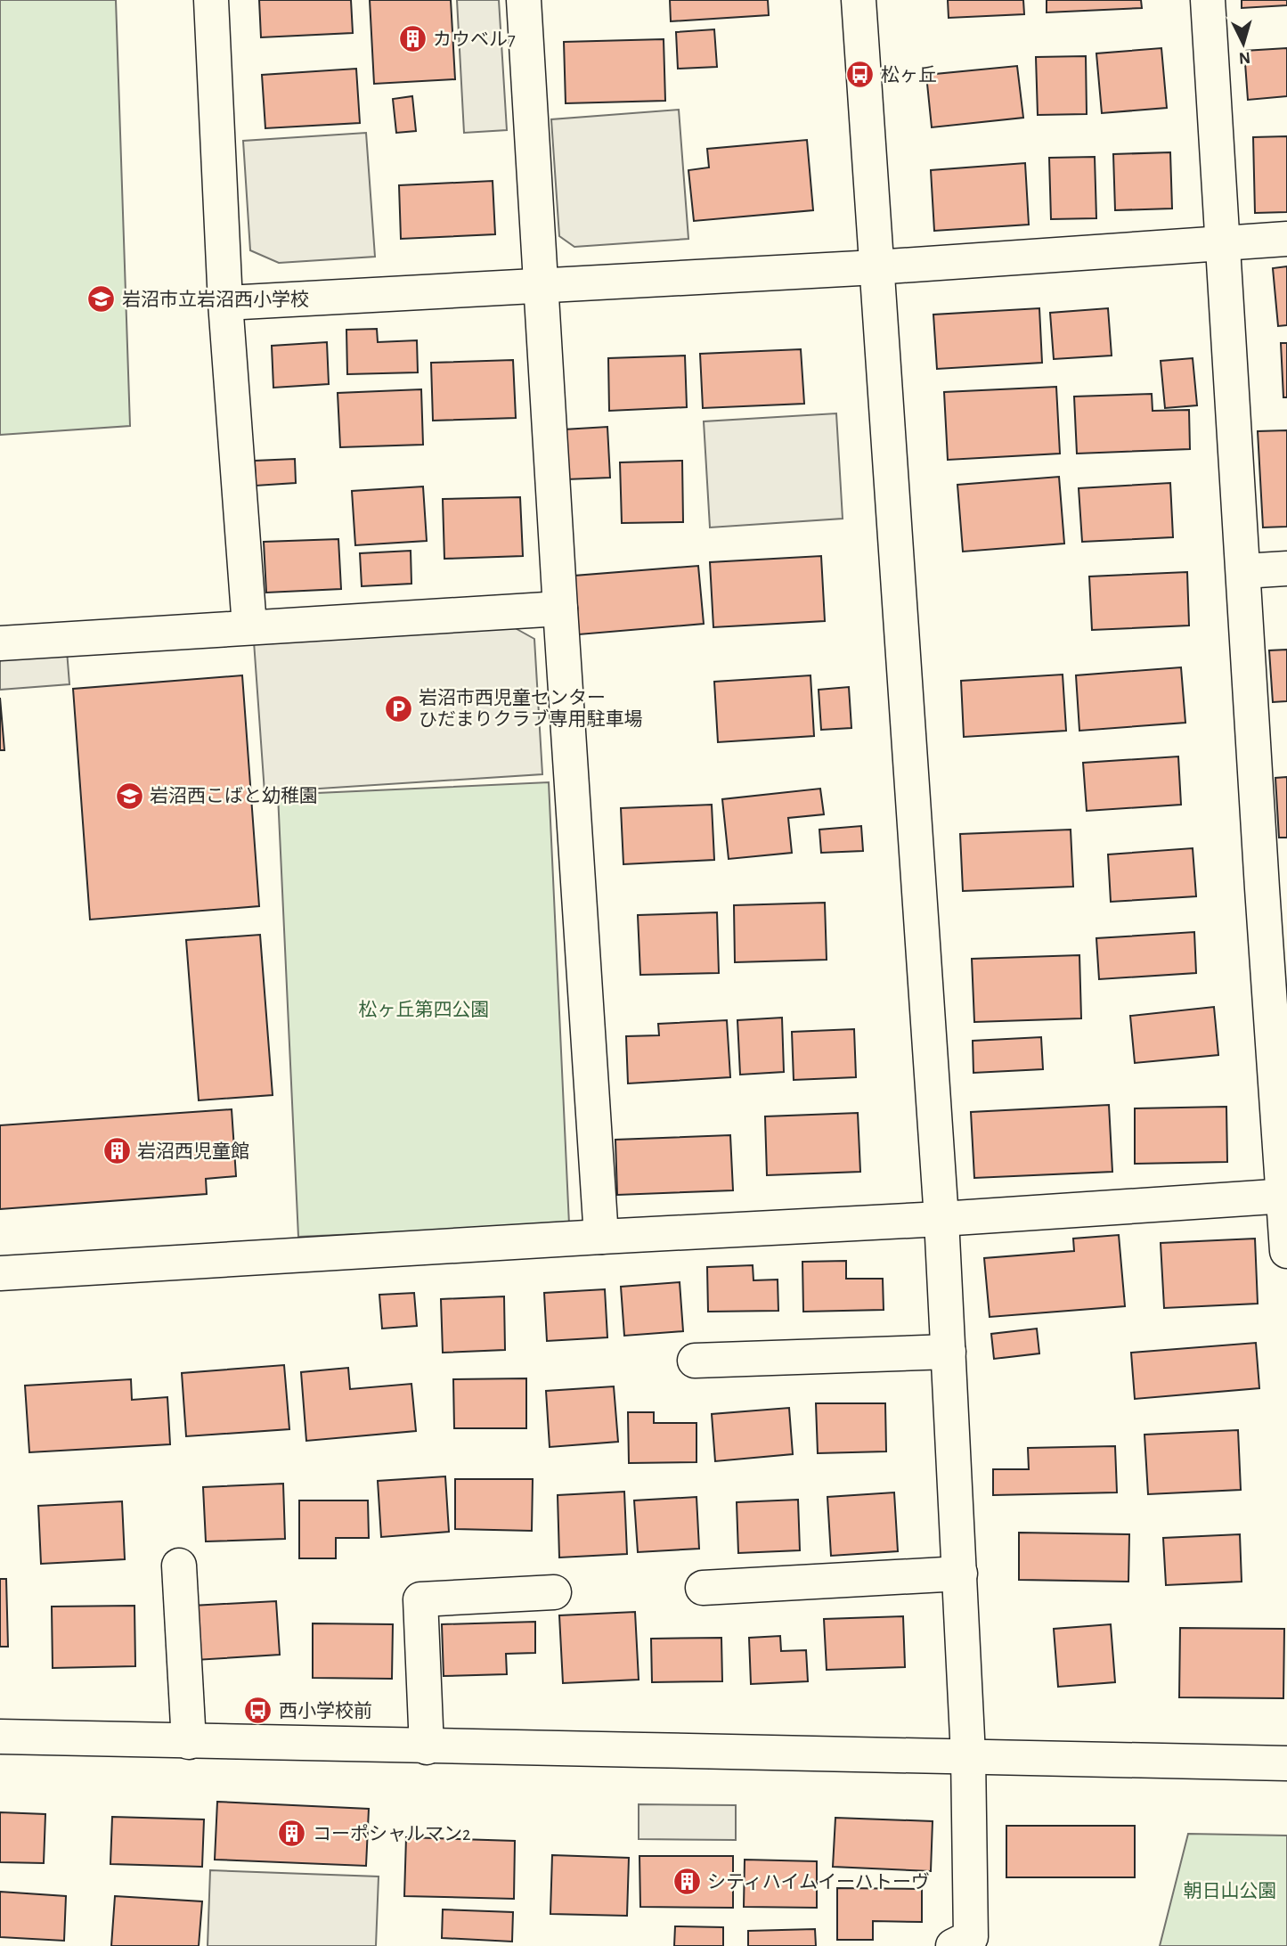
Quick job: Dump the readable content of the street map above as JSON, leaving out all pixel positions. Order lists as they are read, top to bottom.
{
  "parks": ["松ヶ丘第四公園", "朝日山公園"],
  "places": {
    "building": [
      "カウベル7",
      "岩沼西児童館",
      "コーポシャルマン2",
      "シティハイムイーハトーヴ"
    ],
    "bus stop": ["松ヶ丘", "西小学校前"],
    "school or university": ["岩沼市立岩沼西小学校", "岩沼西こばと幼稚園"],
    "parking": ["岩沼市西児童センター ひだまりクラブ専用駐車場"]
  },
  "north": "bottom"
}
